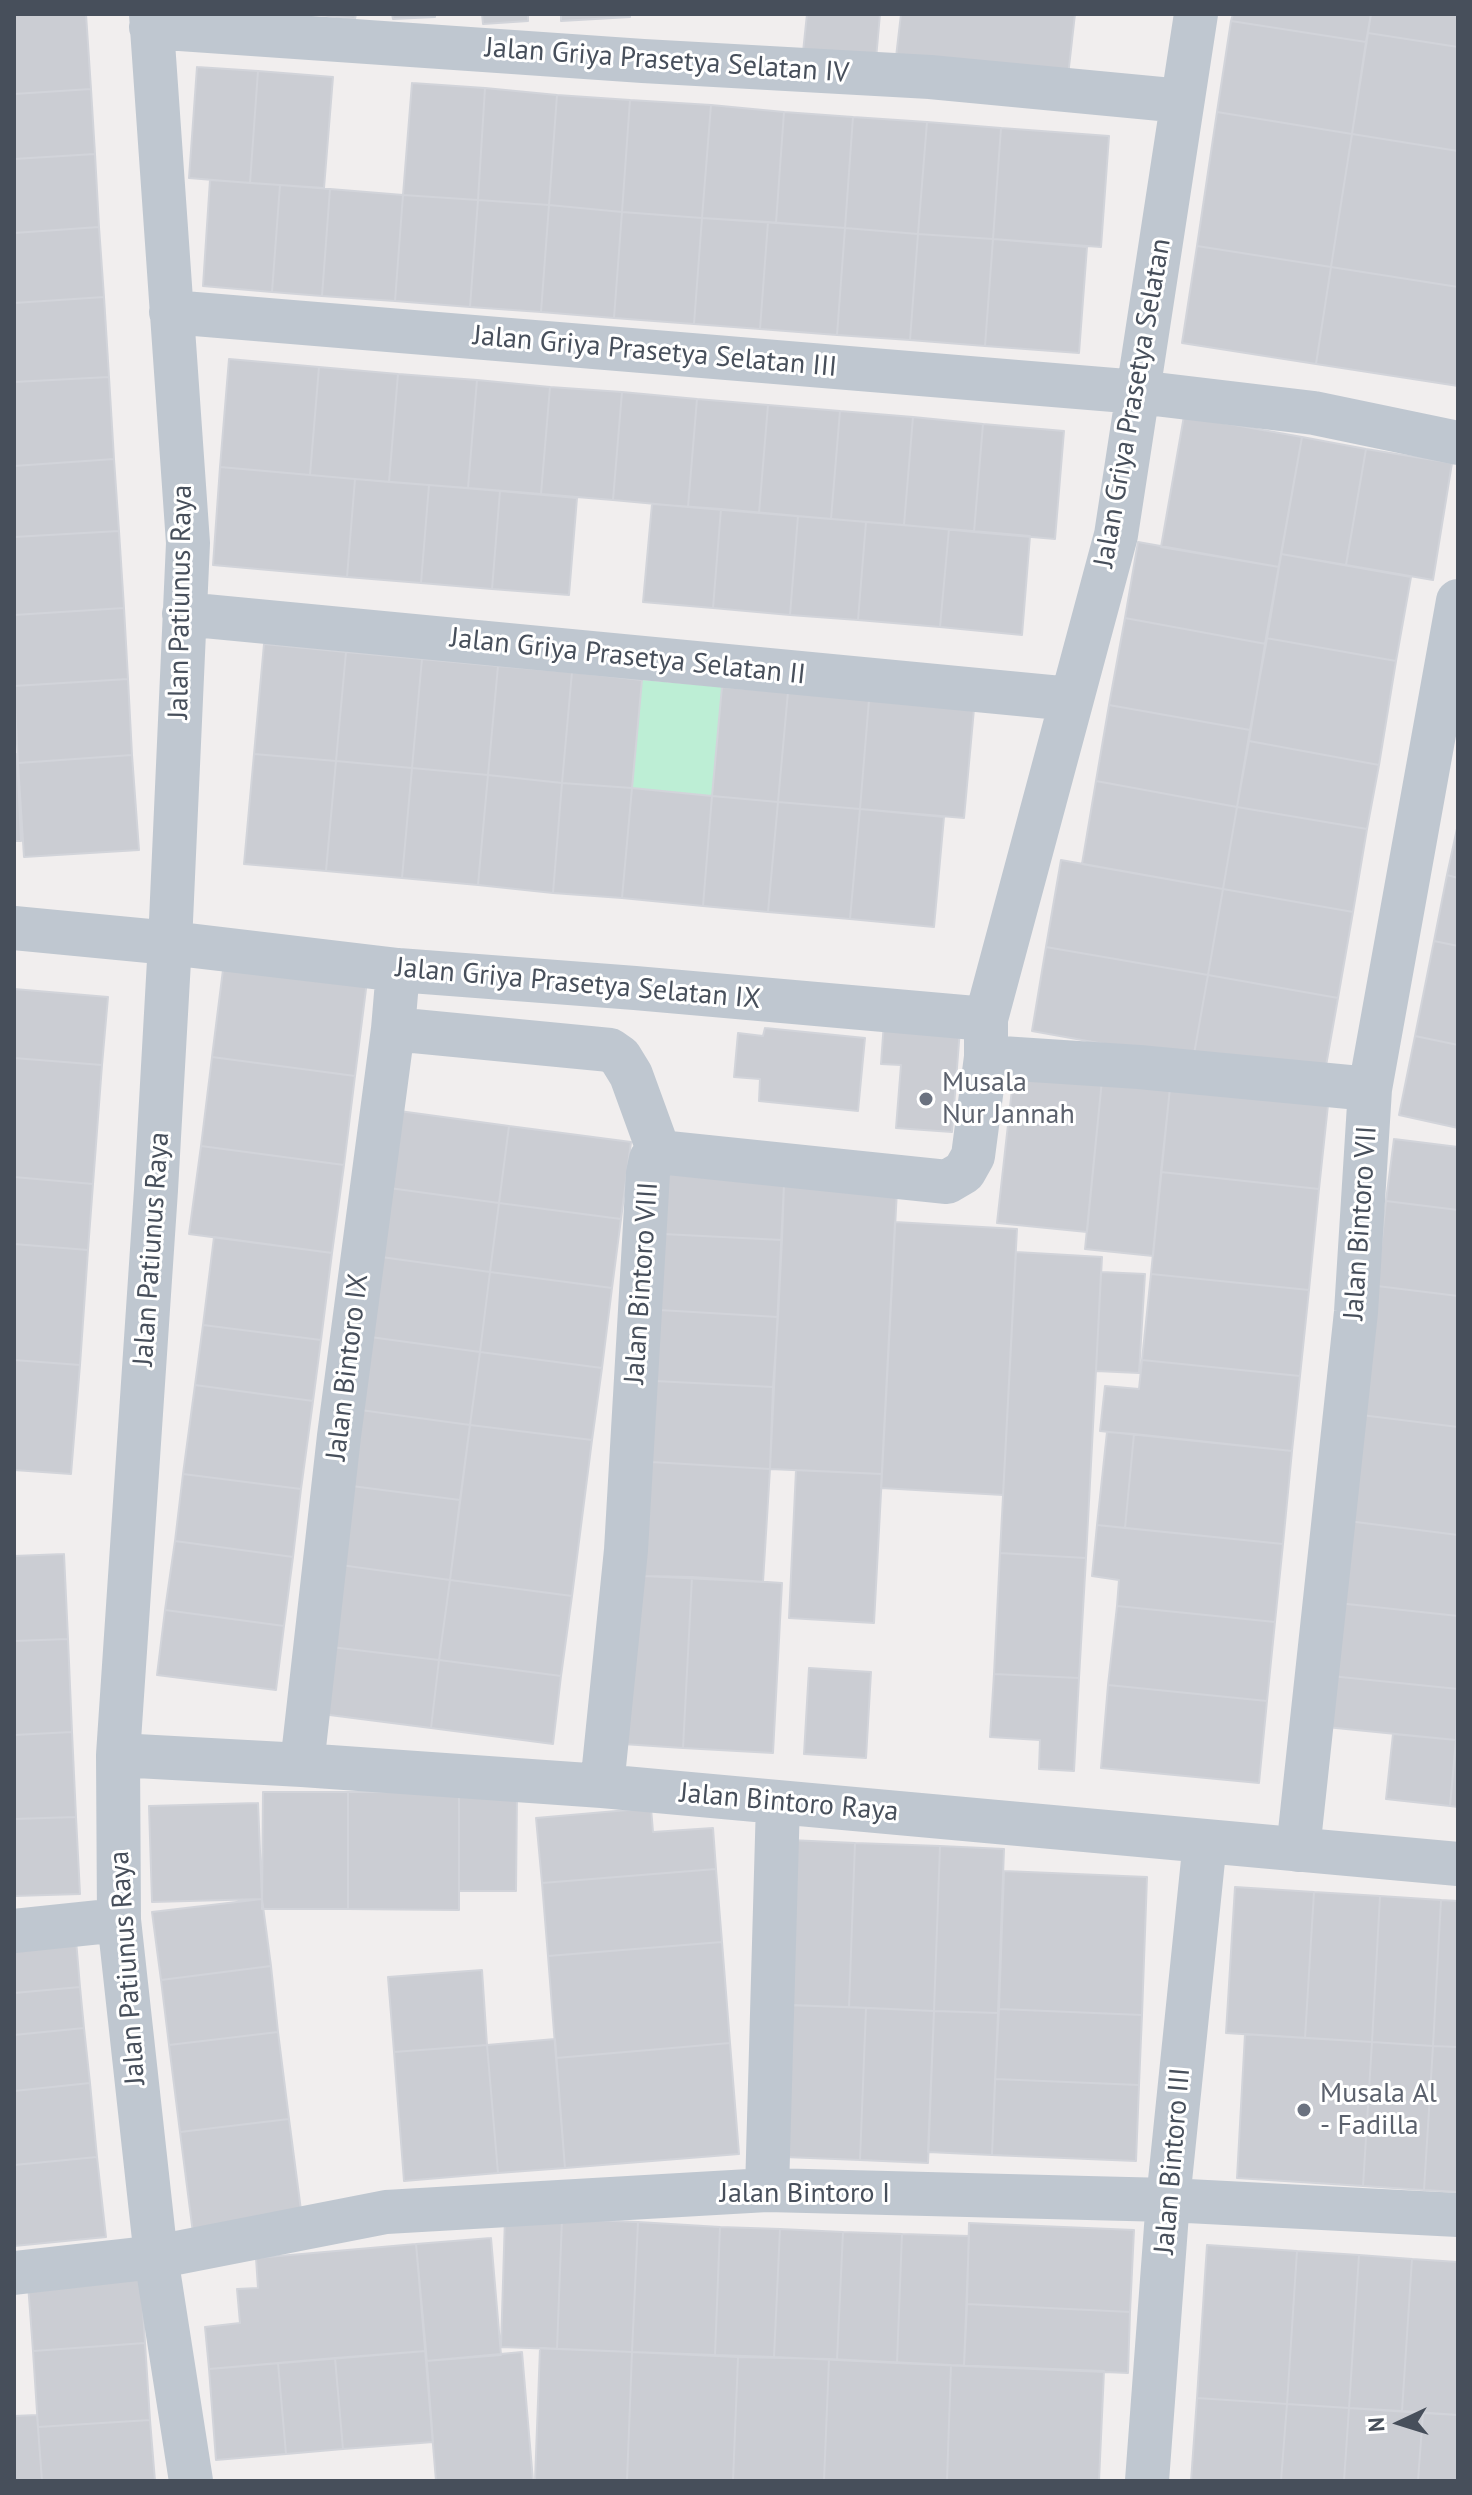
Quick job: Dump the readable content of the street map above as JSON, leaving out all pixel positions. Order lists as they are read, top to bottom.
{
  "streets": {
    "street": [
      "Jalan Griya Prasetya Selatan IV",
      "Jalan Griya Prasetya Selatan III",
      "Jalan Griya Prasetya Selatan",
      "Jalan Patiunus Raya",
      "Jalan Griya Prasetya Selatan II",
      "Jalan Griya Prasetya Selatan IX",
      "Jalan Bintoro VII",
      "Jalan Bintoro VIII",
      "Jalan Bintoro IX",
      "Jalan Bintoro Raya",
      "Jalan Bintoro III",
      "Jalan Bintoro I"
    ]
  },
  "crossings": [
    ["Jalan Griya Prasetya Selatan IV", "Jalan Griya Prasetya Selatan"],
    ["Jalan Griya Prasetya Selatan IV", "Jalan Patiunus Raya"],
    ["Jalan Griya Prasetya Selatan III", "Jalan Griya Prasetya Selatan"],
    ["Jalan Griya Prasetya Selatan III", "Jalan Patiunus Raya"],
    ["Jalan Griya Prasetya Selatan", "Jalan Griya Prasetya Selatan II"],
    ["Jalan Griya Prasetya Selatan", "Jalan Griya Prasetya Selatan IX"],
    ["Jalan Griya Prasetya Selatan", "Jalan Bintoro VIII"],
    ["Jalan Patiunus Raya", "Jalan Griya Prasetya Selatan II"],
    ["Jalan Patiunus Raya", "Jalan Griya Prasetya Selatan IX"],
    ["Jalan Patiunus Raya", "Jalan Bintoro Raya"],
    ["Jalan Patiunus Raya", "Jalan Bintoro I"],
    ["Jalan Griya Prasetya Selatan IX", "Jalan Bintoro VII"],
    ["Jalan Griya Prasetya Selatan IX", "Jalan Bintoro VIII"],
    ["Jalan Griya Prasetya Selatan IX", "Jalan Bintoro IX"],
    ["Jalan Bintoro VII", "Jalan Bintoro Raya"],
    ["Jalan Bintoro VIII", "Jalan Bintoro Raya"],
    ["Jalan Bintoro IX", "Jalan Bintoro Raya"],
    ["Jalan Bintoro Raya", "Jalan Bintoro III"],
    ["Jalan Bintoro III", "Jalan Bintoro I"]
  ],
  "places": ["Musala Nur Jannah", "Musala Al - Fadilla"],
  "north": "left"
}
